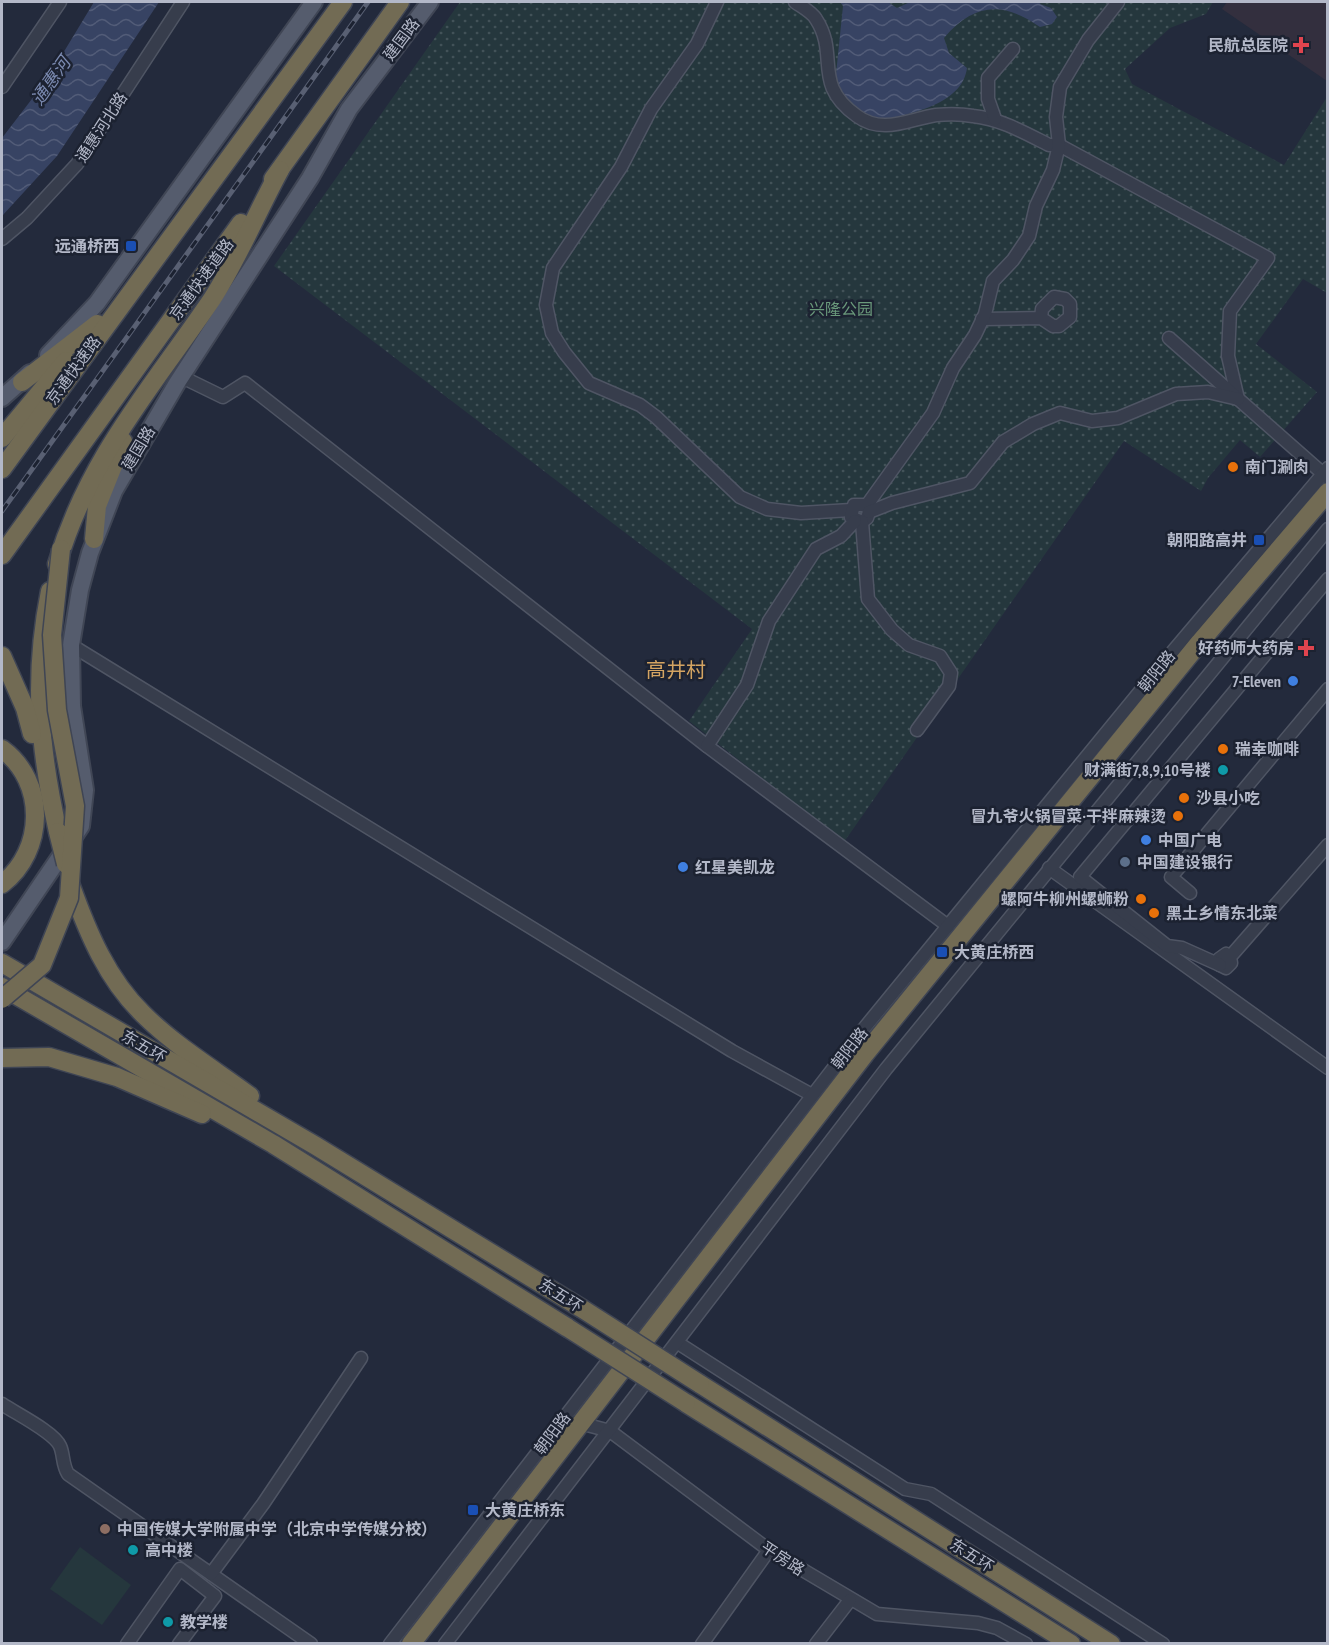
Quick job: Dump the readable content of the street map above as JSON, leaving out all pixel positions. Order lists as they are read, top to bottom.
{
  "streets": {
    "highway": [
      "京通快速道路",
      "京通快速路",
      "朝阳路",
      "东五环"
    ],
    "main road": ["建国路"],
    "street": ["通惠河北路", "平房路"]
  },
  "crossings": [
    ["朝阳路", "平房路"]
  ],
  "districts": ["高井村"],
  "water": ["通惠河"],
  "parks": ["兴隆公园"],
  "places": {
    "health": ["民航总医院", "好药师大药房"],
    "transit": [
      "远通桥西",
      "朝阳路高井",
      "大黄庄桥西",
      "大黄庄桥东"
    ],
    "other": [
      "南门涮肉",
      "7-Eleven",
      "瑞幸咖啡",
      "财满街7,8,9,10号楼",
      "沙县小吃",
      "冒九爷火锅冒菜·干拌麻辣烫",
      "中国广电",
      "中国建设银行",
      "红星美凯龙",
      "螺阿牛柳州螺蛳粉",
      "黑土乡情东北菜",
      "中国传媒大学附属中学（北京中学传媒分校）",
      "高中楼",
      "教学楼"
    ]
  }
}
